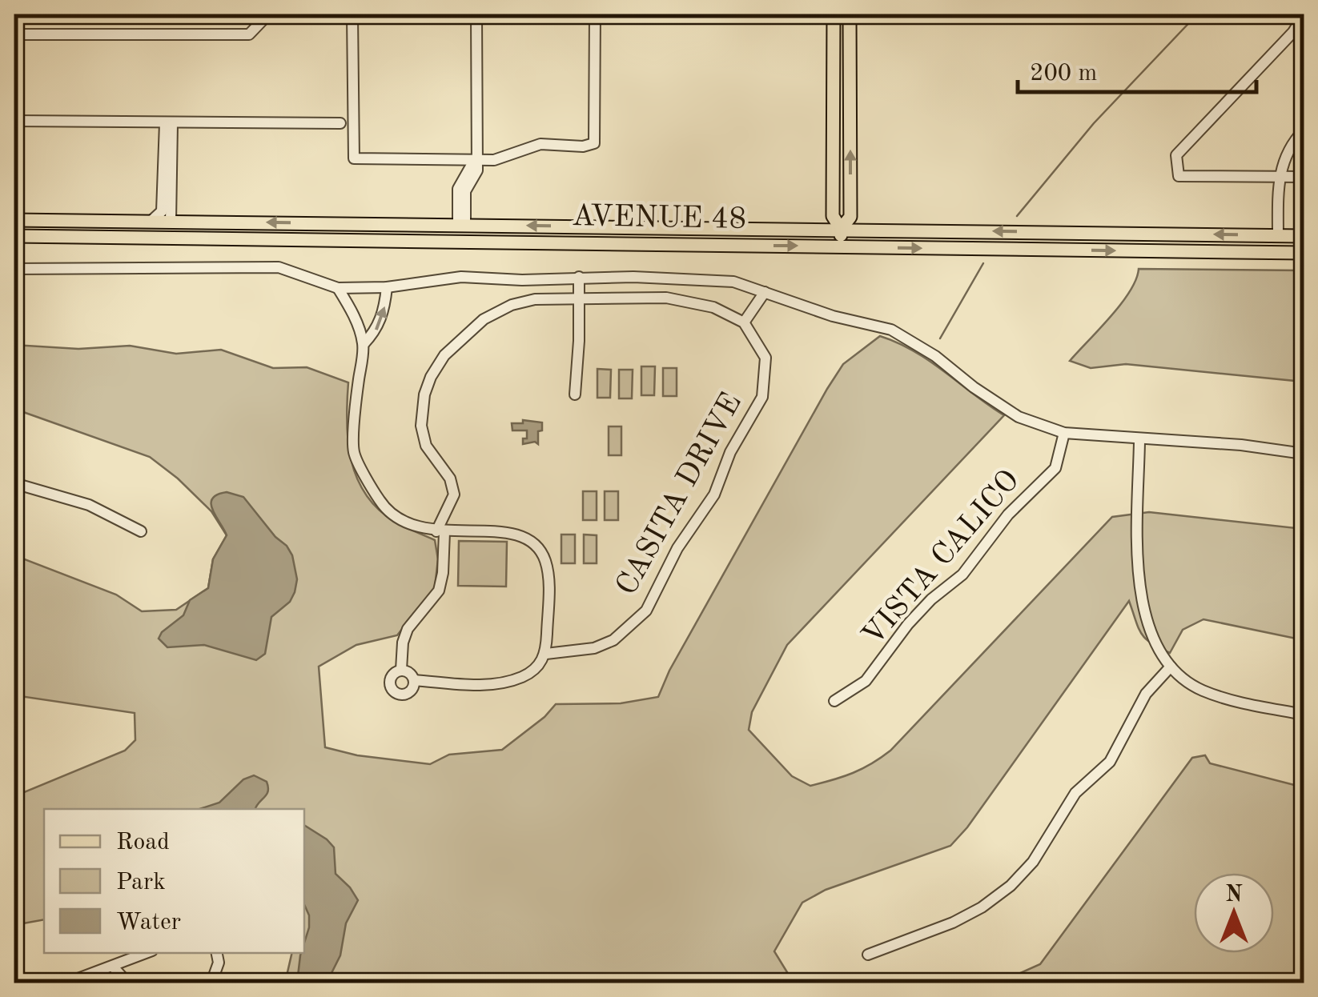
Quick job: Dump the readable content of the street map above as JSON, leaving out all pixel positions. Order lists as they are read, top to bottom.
{
  "streets": {
    "main road": ["AVENUE 48"],
    "street": ["CASITA DRIVE", "VISTA CALICO"]
  },
  "legend": ["Road", "Park", "Water"],
  "scale_bar": "200 m",
  "north": "top"
}
